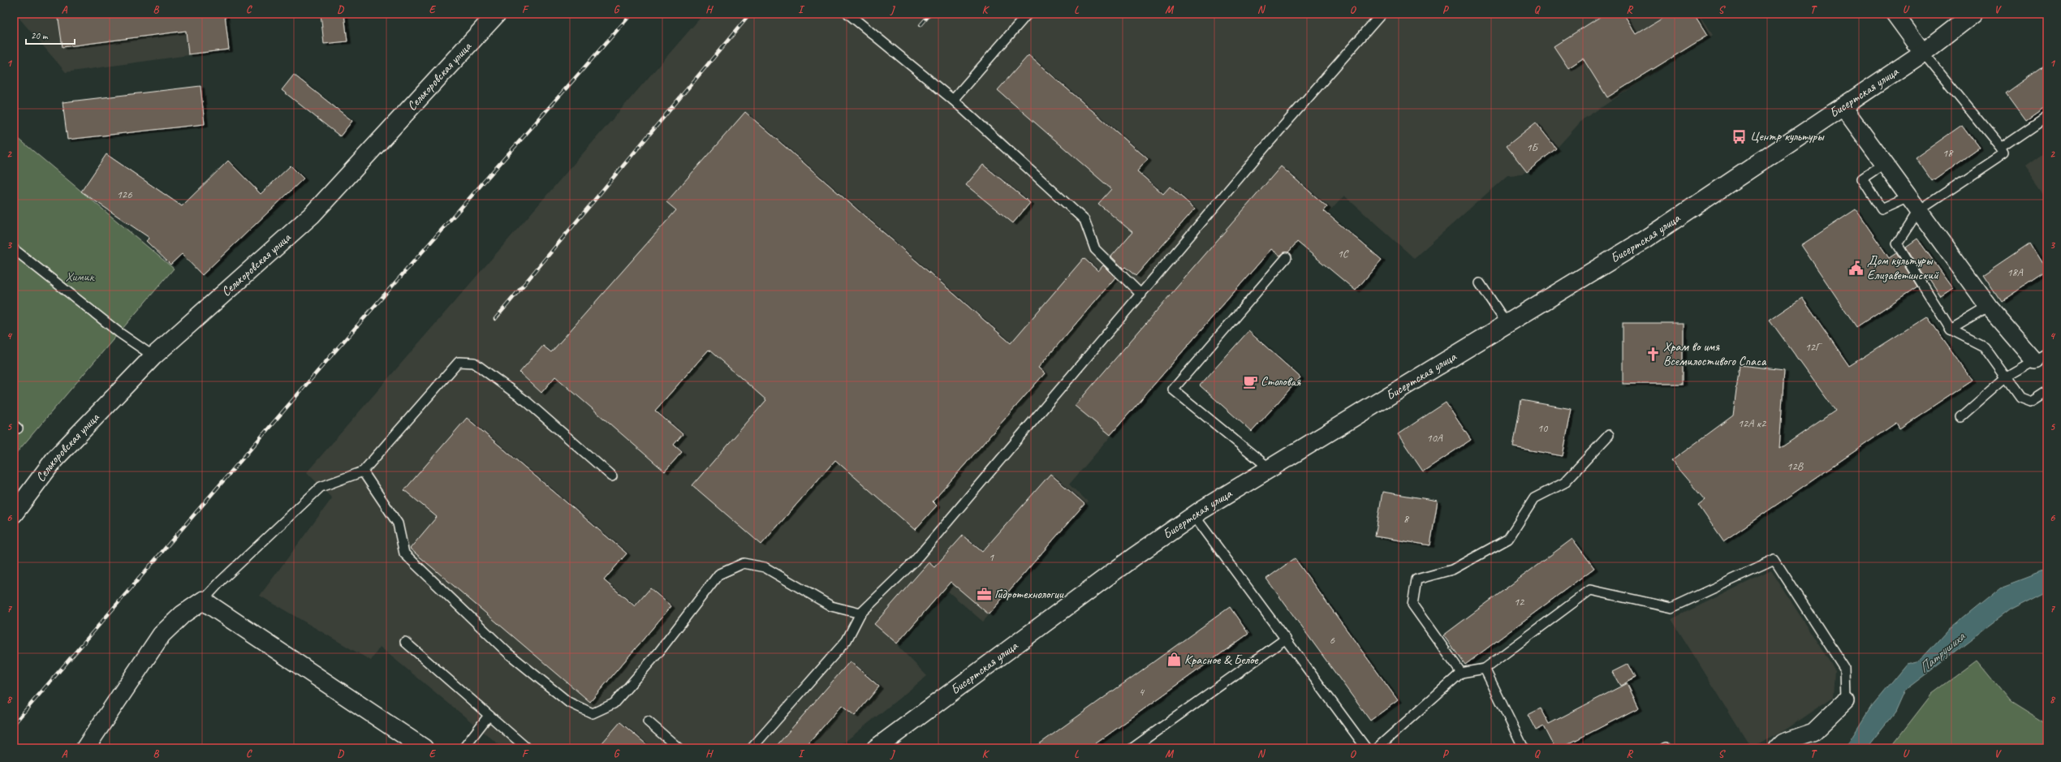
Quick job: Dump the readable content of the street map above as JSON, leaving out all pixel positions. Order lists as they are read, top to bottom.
{
  "streets": {
    "main road": ["Селькоровская улица", "Бисертская улица"]
  },
  "water": ["Патрушиха"],
  "parks": ["Химик"],
  "places": {
    "bus stop": ["Центр культуры"],
    "public building": ["Дом культуры Елизаветинский"],
    "church": ["Храм во имя Всемилостивого Спаса"],
    "cafe": ["Столовая"],
    "office": ["Гидротехнологии"],
    "shop": ["Красное & Белое"]
  },
  "house_numbers": [
    "1Б",
    "18",
    "126",
    "1С",
    "18А",
    "12Г",
    "12А к2",
    "10",
    "10А",
    "12В",
    "8",
    "1",
    "12",
    "6",
    "4"
  ],
  "scale_bar": "20 m",
  "grid": {
    "columns": [
      "A",
      "B",
      "C",
      "D",
      "E",
      "F",
      "G",
      "H",
      "I",
      "J",
      "K",
      "L",
      "M",
      "N",
      "O",
      "P",
      "Q",
      "R",
      "S",
      "T",
      "U",
      "V"
    ],
    "rows": [
      "1",
      "2",
      "3",
      "4",
      "5",
      "6",
      "7",
      "8"
    ]
  }
}
